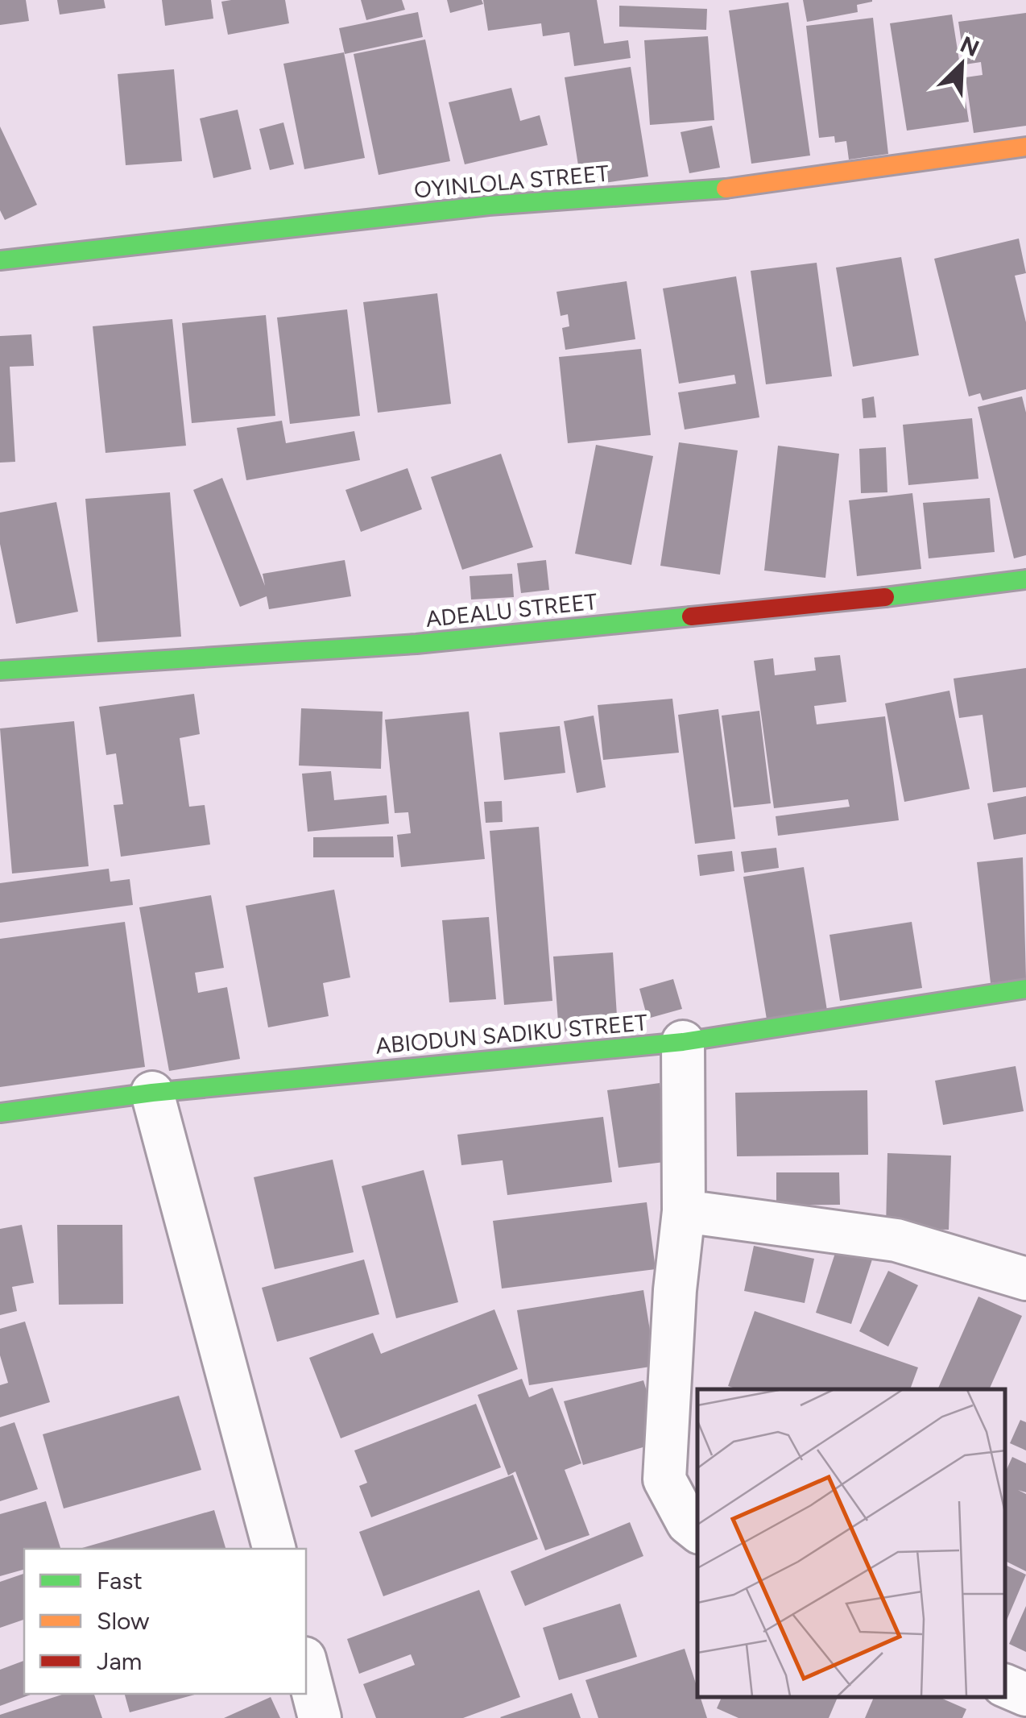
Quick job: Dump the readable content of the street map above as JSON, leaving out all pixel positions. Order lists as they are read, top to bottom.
{
  "streets": {
    "street": ["OYINLOLA STREET", "ADEALU STREET", "ABIODUN SADIKU STREET"]
  },
  "legend": ["Fast", "Slow", "Jam"],
  "north": "top right"
}
